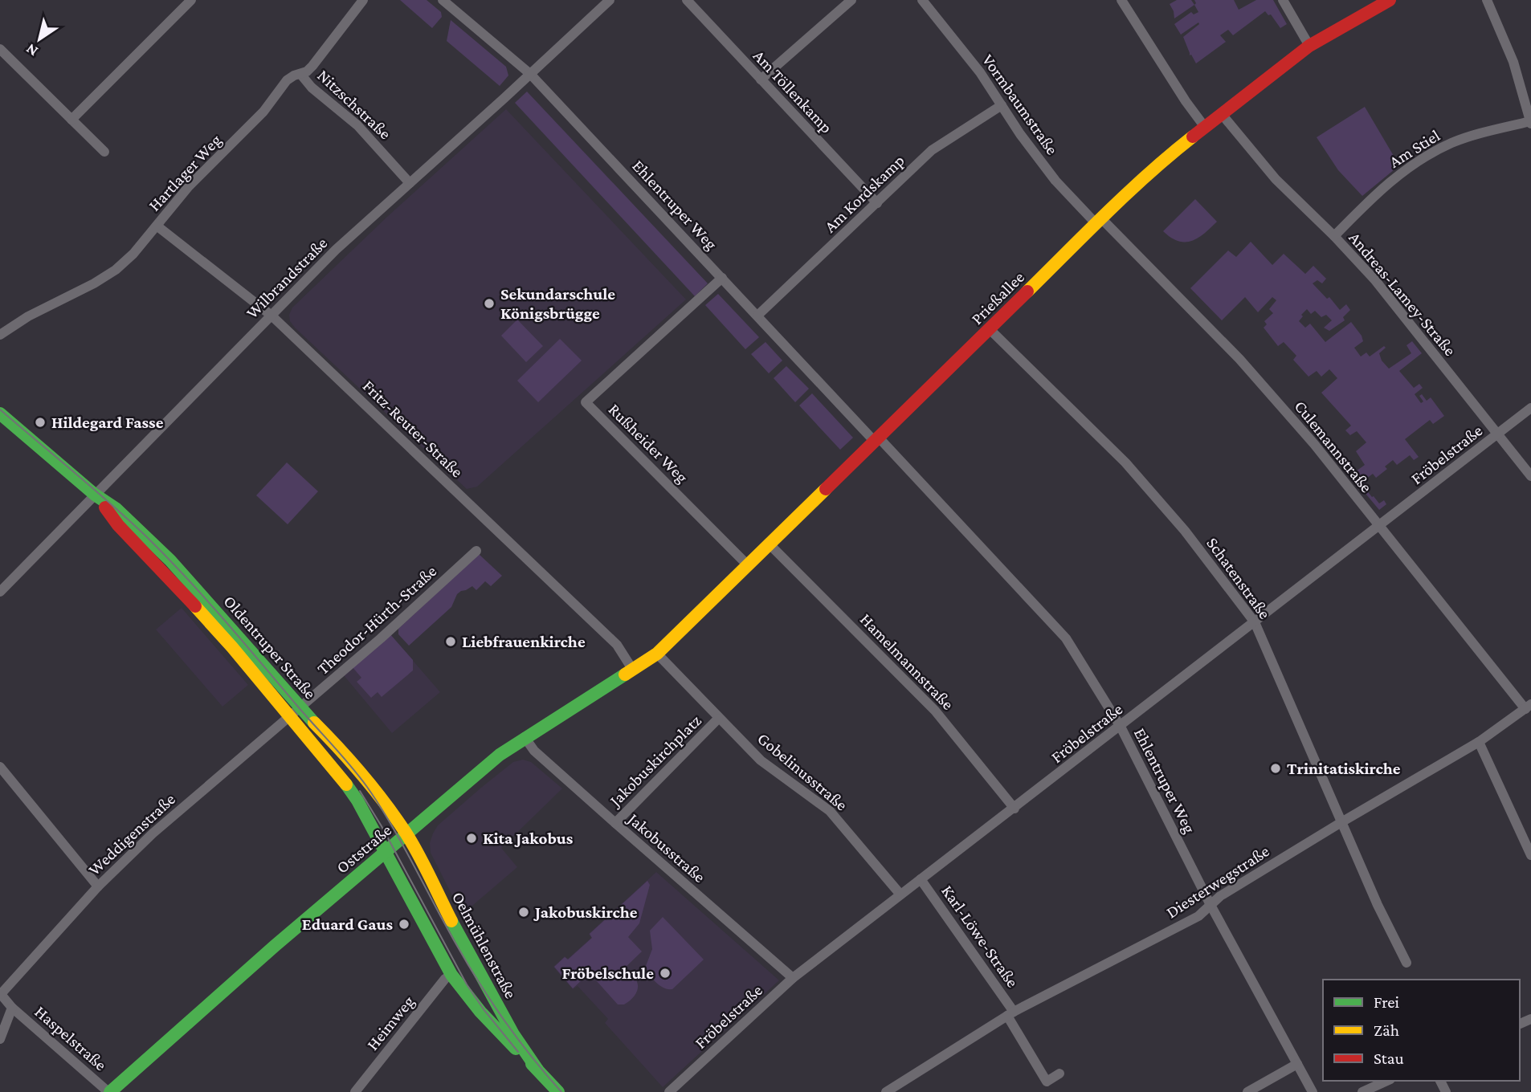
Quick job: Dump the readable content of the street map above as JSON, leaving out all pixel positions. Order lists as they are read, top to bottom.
{
  "streets": {
    "street": [
      "Am Töllenkamp",
      "Nitzschstraße",
      "Vormbaumstraße",
      "Am Stiel",
      "Hartlager Weg",
      "Am Kordskamp",
      "Ehlentruper Weg",
      "Wilbrandstraße",
      "Andreas-Lamey-Straße",
      "Prießallee",
      "Fritz-Reuter-Straße",
      "Rußheider Weg",
      "Culemannstraße",
      "Fröbelstraße",
      "Schatenstraße",
      "Theodor-Hürth-Straße",
      "Oldentruper Straße",
      "Hamelmannstraße",
      "Jakobuskirchplatz",
      "Gobelinusstraße",
      "Weddigenstraße",
      "Jakobusstraße",
      "Oststraße",
      "Diesterwegstraße",
      "Karl-Löwe-Straße",
      "Oelmühlenstraße",
      "Heimweg",
      "Haspelstraße"
    ]
  },
  "crossings": [
    ["Am Töllenkamp", "Am Kordskamp"],
    ["Nitzschstraße", "Hartlager Weg"],
    ["Nitzschstraße", "Wilbrandstraße"],
    ["Vormbaumstraße", "Am Kordskamp"],
    ["Vormbaumstraße", "Prießallee"],
    ["Vormbaumstraße", "Culemannstraße"],
    ["Am Stiel", "Andreas-Lamey-Straße"],
    ["Hartlager Weg", "Fritz-Reuter-Straße"],
    ["Am Kordskamp", "Ehlentruper Weg"],
    ["Ehlentruper Weg", "Wilbrandstraße"],
    ["Ehlentruper Weg", "Prießallee"],
    ["Ehlentruper Weg", "Rußheider Weg"],
    ["Ehlentruper Weg", "Fröbelstraße"],
    ["Ehlentruper Weg", "Diesterwegstraße"],
    ["Wilbrandstraße", "Fritz-Reuter-Straße"],
    ["Wilbrandstraße", "Oldentruper Straße"],
    ["Andreas-Lamey-Straße", "Prießallee"],
    ["Andreas-Lamey-Straße", "Fröbelstraße"],
    ["Prießallee", "Rußheider Weg"],
    ["Prießallee", "Culemannstraße"],
    ["Prießallee", "Schatenstraße"],
    ["Prießallee", "Hamelmannstraße"],
    ["Prießallee", "Gobelinusstraße"],
    ["Prießallee", "Oststraße"],
    ["Fritz-Reuter-Straße", "Oststraße"],
    ["Culemannstraße", "Fröbelstraße"],
    ["Culemannstraße", "Diesterwegstraße"],
    ["Fröbelstraße", "Schatenstraße"],
    ["Fröbelstraße", "Hamelmannstraße"],
    ["Fröbelstraße", "Gobelinusstraße"],
    ["Fröbelstraße", "Jakobusstraße"],
    ["Fröbelstraße", "Karl-Löwe-Straße"],
    ["Schatenstraße", "Diesterwegstraße"],
    ["Theodor-Hürth-Straße", "Oldentruper Straße"],
    ["Theodor-Hürth-Straße", "Weddigenstraße"],
    ["Oldentruper Straße", "Weddigenstraße"],
    ["Oldentruper Straße", "Oststraße"],
    ["Oldentruper Straße", "Oelmühlenstraße"],
    ["Jakobuskirchplatz", "Gobelinusstraße"],
    ["Jakobuskirchplatz", "Jakobusstraße"],
    ["Gobelinusstraße", "Oststraße"],
    ["Weddigenstraße", "Haspelstraße"],
    ["Jakobusstraße", "Oststraße"],
    ["Oststraße", "Oelmühlenstraße"],
    ["Oststraße", "Haspelstraße"],
    ["Diesterwegstraße", "Karl-Löwe-Straße"],
    ["Oelmühlenstraße", "Heimweg"]
  ],
  "places": [
    "Sekundarschule Königsbrügge",
    "Hildegard Fasse",
    "Liebfrauenkirche",
    "Trinitatiskirche",
    "Kita Jakobus",
    "Jakobuskirche",
    "Eduard Gaus",
    "Fröbelschule"
  ],
  "legend": ["Frei", "Zäh", "Stau"],
  "north": "bottom left"
}
